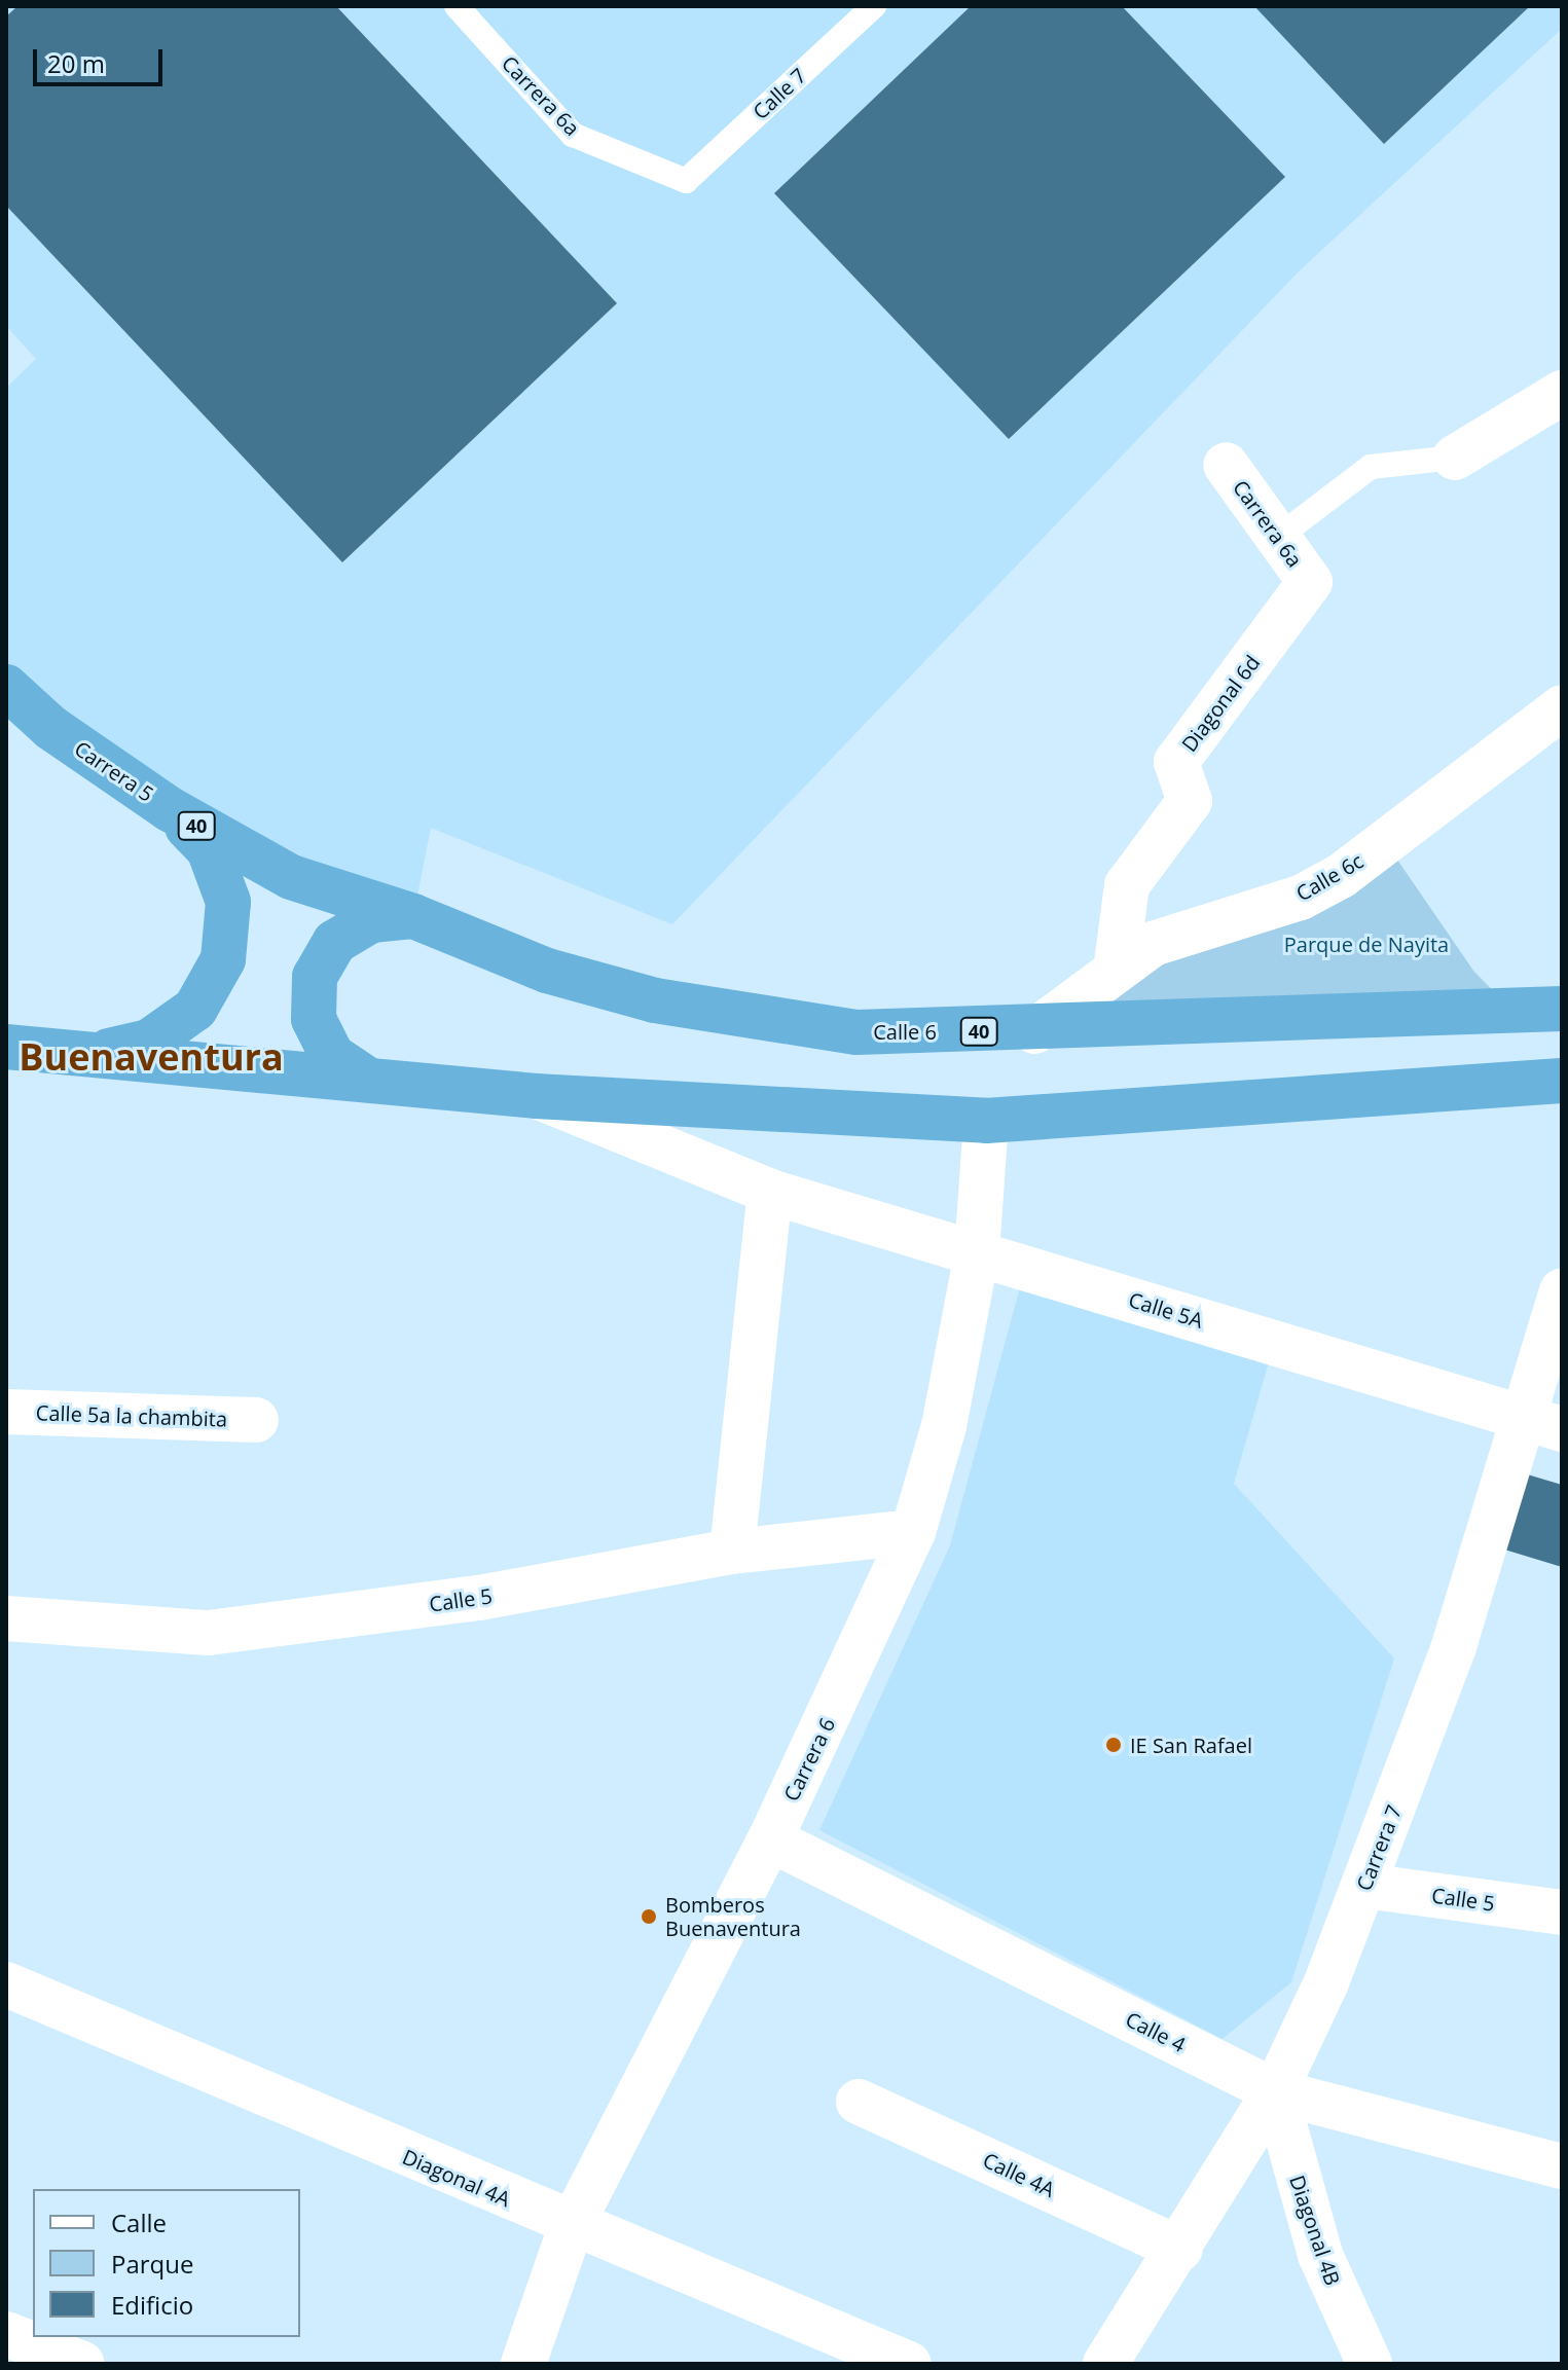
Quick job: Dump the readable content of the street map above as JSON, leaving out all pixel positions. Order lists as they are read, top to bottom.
{
  "streets": {
    "highway": ["Carrera 5", "40", "Calle 6"],
    "street": [
      "Carrera 6a",
      "Diagonal 6d",
      "Calle 6c",
      "Calle 5A",
      "Calle 5a la chambita",
      "Calle 5",
      "Carrera 6",
      "Carrera 7",
      "Calle 4",
      "Calle 4A",
      "Diagonal 4A",
      "Diagonal 4B"
    ],
    "lane": ["Calle 7"]
  },
  "crossings": [
    ["Calle 7", "Carrera 6a"],
    ["Carrera 6a", "Diagonal 6d"],
    ["Diagonal 6d", "Calle 6c"],
    ["Carrera 5", "Calle 6"],
    ["Calle 6c", "Calle 6"],
    ["Calle 5A", "Carrera 6"],
    ["Calle 5A", "Carrera 7"],
    ["Calle 5", "Carrera 6"],
    ["Calle 5", "Carrera 7"],
    ["Carrera 6", "Calle 4"],
    ["Carrera 6", "Diagonal 4A"],
    ["Carrera 7", "Calle 4"],
    ["Carrera 7", "Calle 4A"],
    ["Carrera 7", "Diagonal 4B"],
    ["Calle 4", "Diagonal 4B"]
  ],
  "districts": ["Buenaventura"],
  "parks": ["Parque de Nayita"],
  "places": ["IE San Rafael", "Bomberos Buenaventura"],
  "legend": ["Calle", "Parque", "Edificio"],
  "scale_bar": "20 m"
}
